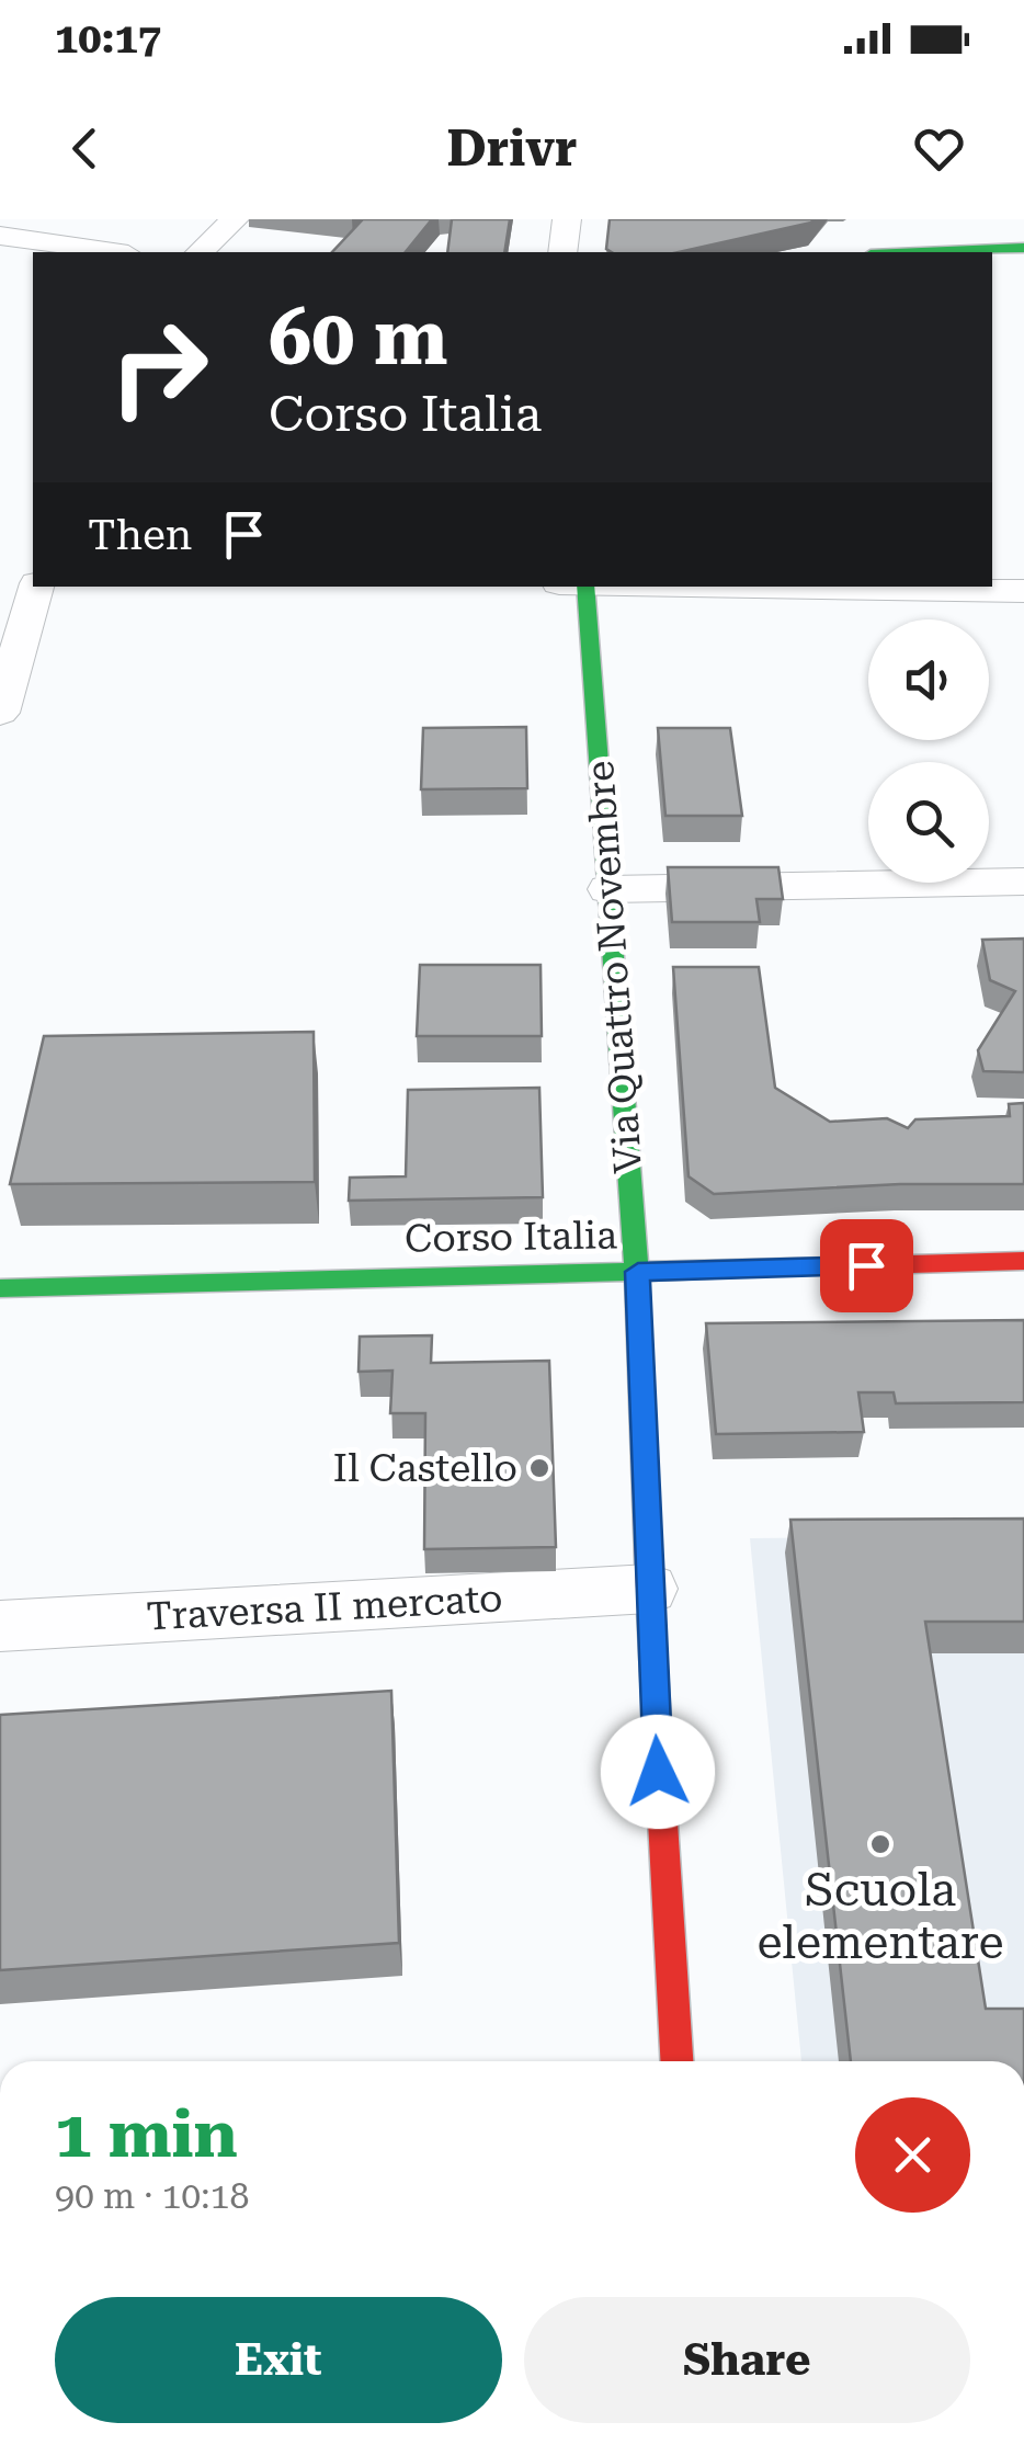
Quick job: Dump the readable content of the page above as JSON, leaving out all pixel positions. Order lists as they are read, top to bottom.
{
  "streets": {
    "street": ["Via Quattro Novembre", "Corso Italia", "Traversa II mercato"]
  },
  "crossings": [
    ["Via Quattro Novembre", "Corso Italia"],
    ["Via Quattro Novembre", "Traversa II mercato"]
  ],
  "places": ["Il Castello", "Scuola elementare"],
  "page": {
    "status": "10:17",
    "header": "Drivr",
    "turn": ["60 m", "Corso Italia"],
    "then": "Then",
    "heading": ["1 min", "90 m · 10:18"],
    "buttons": ["Exit", "Share"]
  }
}
